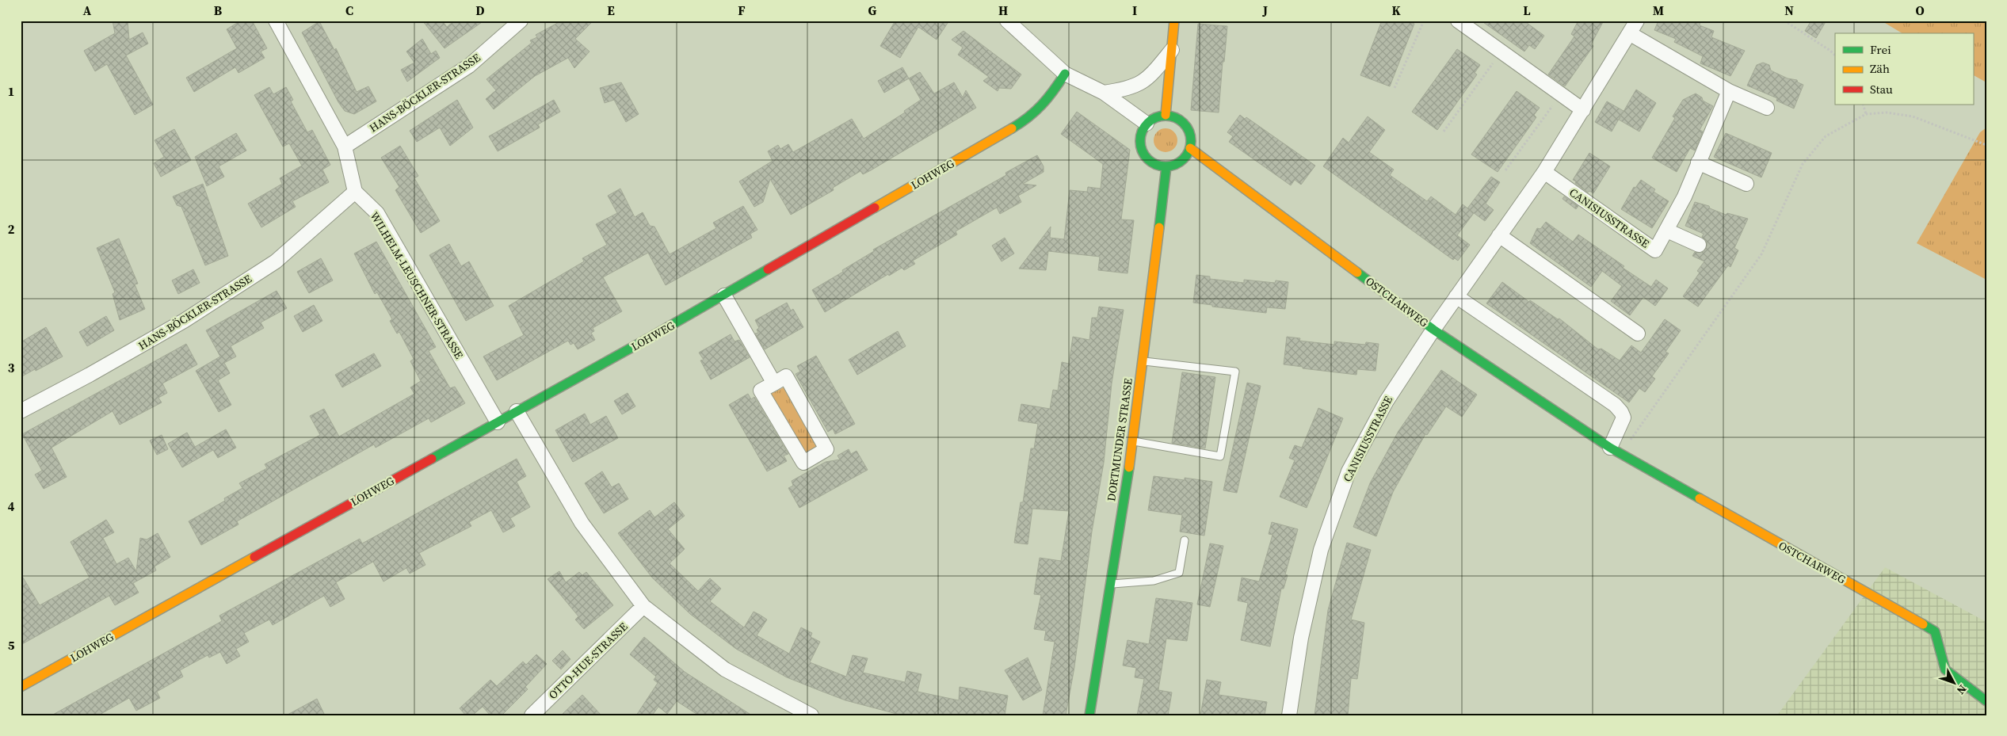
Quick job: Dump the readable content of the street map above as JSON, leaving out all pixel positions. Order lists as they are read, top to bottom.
{
  "streets": {
    "street": [
      "HANS-BÖCKLER-STRASSE",
      "LOHWEG",
      "CANISIUSSTRASSE",
      "WILHELM-LEUSCHNER-STRASSE",
      "OSTCHARWEG",
      "DORTMUNDER STRASSE",
      "OTTO-HUE-STRASSE"
    ]
  },
  "crossings": [
    ["HANS-BÖCKLER-STRASSE", "WILHELM-LEUSCHNER-STRASSE"],
    ["LOHWEG", "WILHELM-LEUSCHNER-STRASSE"],
    ["CANISIUSSTRASSE", "OSTCHARWEG"],
    ["OSTCHARWEG", "DORTMUNDER STRASSE"]
  ],
  "legend": ["Frei", "Zäh", "Stau"],
  "north": "bottom right",
  "grid": {
    "columns": [
      "A",
      "B",
      "C",
      "D",
      "E",
      "F",
      "G",
      "H",
      "I",
      "J",
      "K",
      "L",
      "M",
      "N",
      "O"
    ],
    "rows": [
      "1",
      "2",
      "3",
      "4",
      "5"
    ]
  }
}
